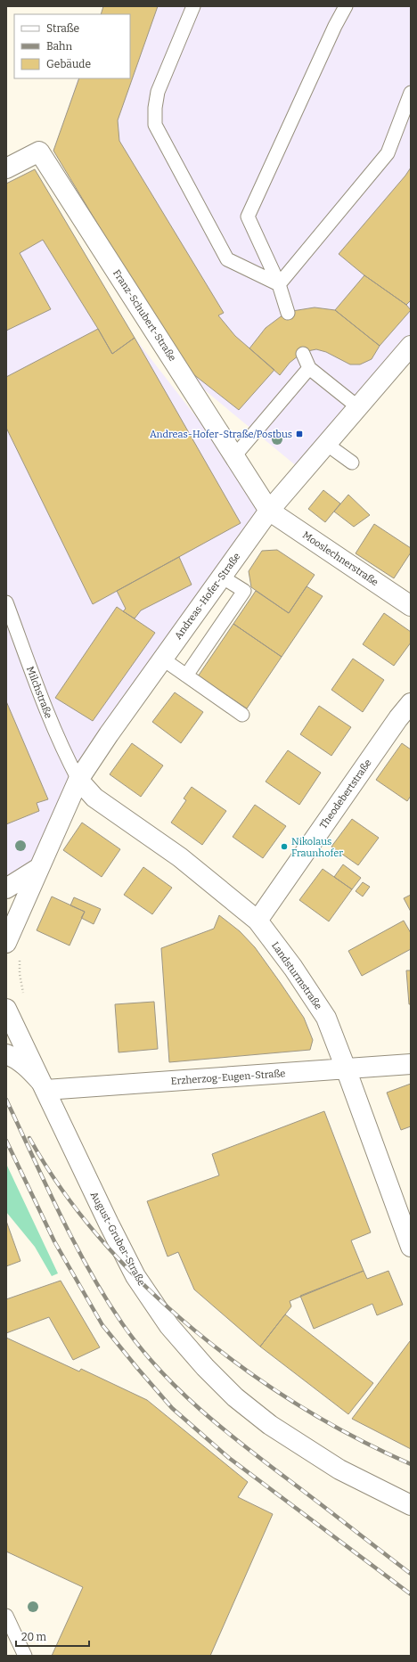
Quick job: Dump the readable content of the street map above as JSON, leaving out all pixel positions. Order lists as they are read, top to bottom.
{
  "streets": {
    "street": [
      "Franz-Schubert-Straße",
      "Mooslechnerstraße",
      "Andreas-Hofer-Straße",
      "Theodebertstraße",
      "Landsturmstraße",
      "Erzherzog-Eugen-Straße",
      "August-Gruber-Straße"
    ],
    "lane": ["Milchstraße"]
  },
  "crossings": [
    ["Franz-Schubert-Straße", "Mooslechnerstraße"],
    ["Franz-Schubert-Straße", "Andreas-Hofer-Straße"],
    ["Mooslechnerstraße", "Andreas-Hofer-Straße"],
    ["Andreas-Hofer-Straße", "Milchstraße"],
    ["Andreas-Hofer-Straße", "Landsturmstraße"],
    ["Milchstraße", "Landsturmstraße"],
    ["Theodebertstraße", "Landsturmstraße"],
    ["Landsturmstraße", "Erzherzog-Eugen-Straße"],
    ["Erzherzog-Eugen-Straße", "August-Gruber-Straße"]
  ],
  "places": {
    "transit": ["Andreas-Hofer-Straße/Postbus"],
    "other": ["Nikolaus Fraunhofer"]
  },
  "legend": ["Straße", "Bahn", "Gebäude"],
  "scale_bar": "20 m"
}
